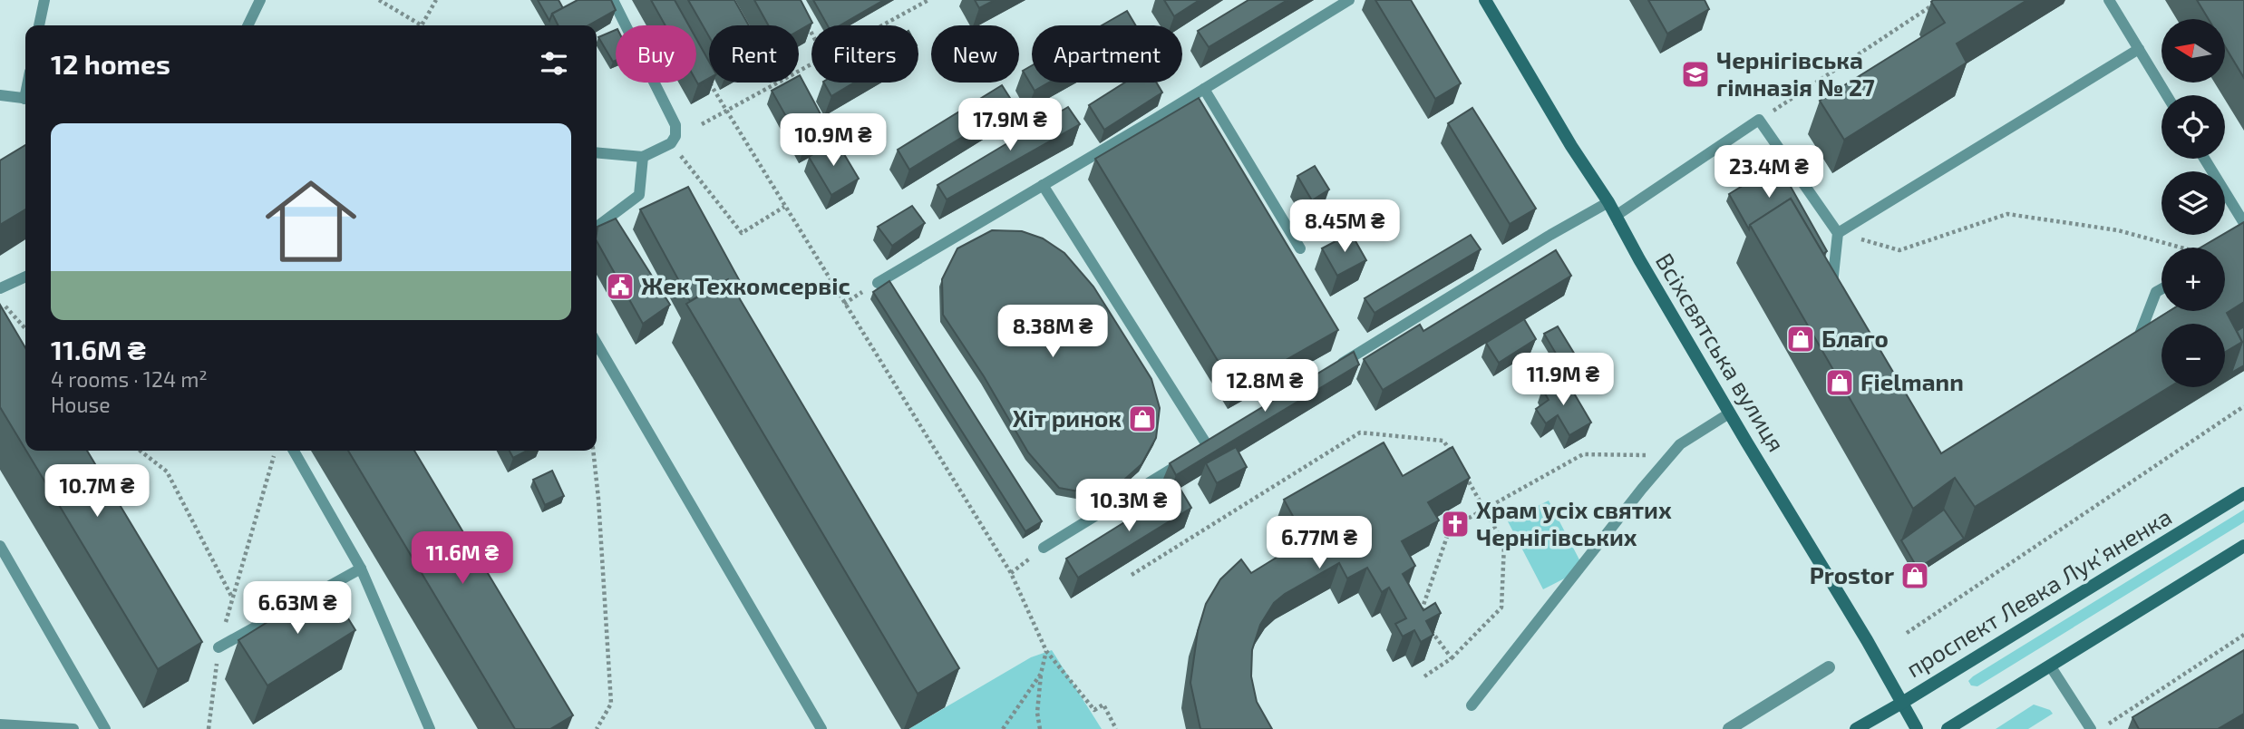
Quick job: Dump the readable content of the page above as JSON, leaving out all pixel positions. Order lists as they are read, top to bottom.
{
  "streets": {
    "street": ["Всіхсвятська вулиця", "проспект Левка Лукʼяненка"]
  },
  "crossings": [
    ["Всіхсвятська вулиця", "проспект Левка Лукʼяненка"]
  ],
  "places": {
    "school or university": ["Чернігівська гімназія № 27"],
    "public building": ["Жек Техкомсервіс"],
    "shop": [
      "Благо",
      "Fielmann",
      "Хіт ринок",
      "Prostor"
    ],
    "church": ["Храм усіх святих Чернігівських"]
  },
  "north": "left",
  "page": {
    "map_buttons": ["+", "−"],
    "chip": [
      "Buy",
      "Rent",
      "Filters",
      "New",
      "Apartment"
    ],
    "heading": "12 homes",
    "price": [
      "17.9M ₴",
      "10.9M ₴",
      "23.4M ₴",
      "8.45M ₴",
      "8.38M ₴",
      "11.9M ₴",
      "12.8M ₴",
      "10.7M ₴",
      "10.3M ₴",
      "6.77M ₴",
      "11.6M ₴",
      "6.63M ₴"
    ],
    "list": [
      {
        "name": "11.6M ₴",
        "note": "4 rooms · 124 m² · House"
      }
    ]
  }
}
